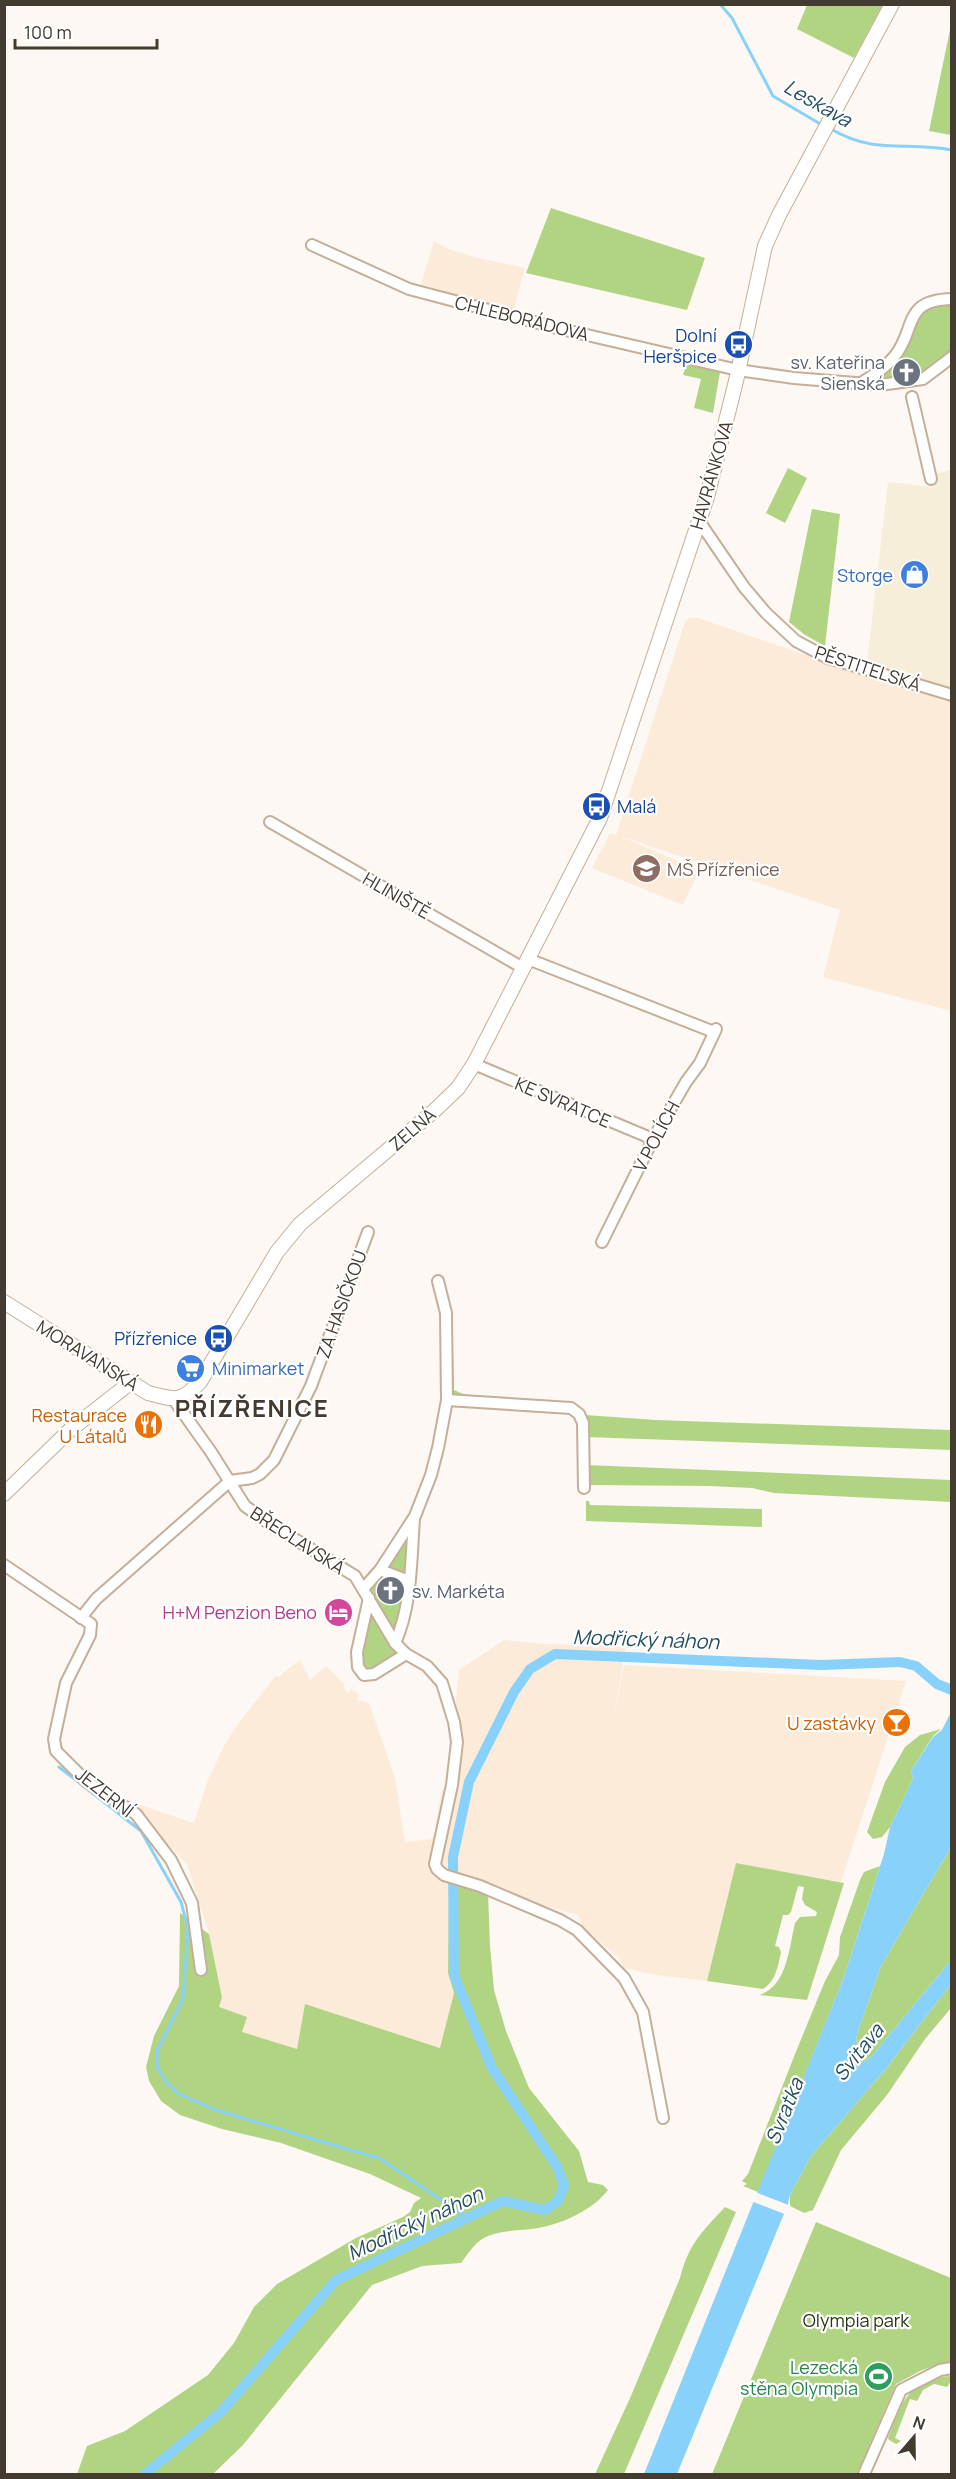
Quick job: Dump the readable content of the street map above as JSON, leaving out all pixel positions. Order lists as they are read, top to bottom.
{
  "streets": {
    "street": [
      "CHLEBORÁDOVA",
      "HAVRÁNKOVA",
      "PĚSTITELSKÁ",
      "HLINIŠTĚ",
      "KE SVRATCE",
      "ZELNÁ",
      "V POLÍCH",
      "ZA HASIČKOU",
      "MORAVANSKÁ",
      "BŘECLAVSKÁ",
      "JEZERNÍ"
    ]
  },
  "crossings": [
    ["CHLEBORÁDOVA", "HAVRÁNKOVA"],
    ["HAVRÁNKOVA", "PĚSTITELSKÁ"],
    ["HAVRÁNKOVA", "ZELNÁ"],
    ["HLINIŠTĚ", "ZELNÁ"],
    ["HLINIŠTĚ", "V POLÍCH"],
    ["KE SVRATCE", "ZELNÁ"],
    ["KE SVRATCE", "V POLÍCH"],
    ["ZELNÁ", "V POLÍCH"],
    ["ZELNÁ", "MORAVANSKÁ"],
    ["ZELNÁ", "BŘECLAVSKÁ"],
    ["ZA HASIČKOU", "BŘECLAVSKÁ"],
    ["MORAVANSKÁ", "BŘECLAVSKÁ"]
  ],
  "districts": ["PŘÍZŘENICE"],
  "water": [
    "Leskava",
    "Modřický náhon",
    "Svitava",
    "Svratka"
  ],
  "parks": ["Olympia park"],
  "places": {
    "bus stop": ["Dolní Heršpice", "Malá", "Přízřenice"],
    "church": ["sv. Kateřina Sienská", "sv. Markéta"],
    "shop": ["Storge"],
    "school or university": ["MŠ Přízřenice"],
    "supermarket": ["Minimarket"],
    "restaurant": ["Restaurace U Látalů"],
    "hotel": ["H+M Penzion Beno"],
    "bar": ["U zastávky"],
    "sports": ["Lezecká stěna Olympia"]
  },
  "scale_bar": "100 m",
  "north": "top"
}
